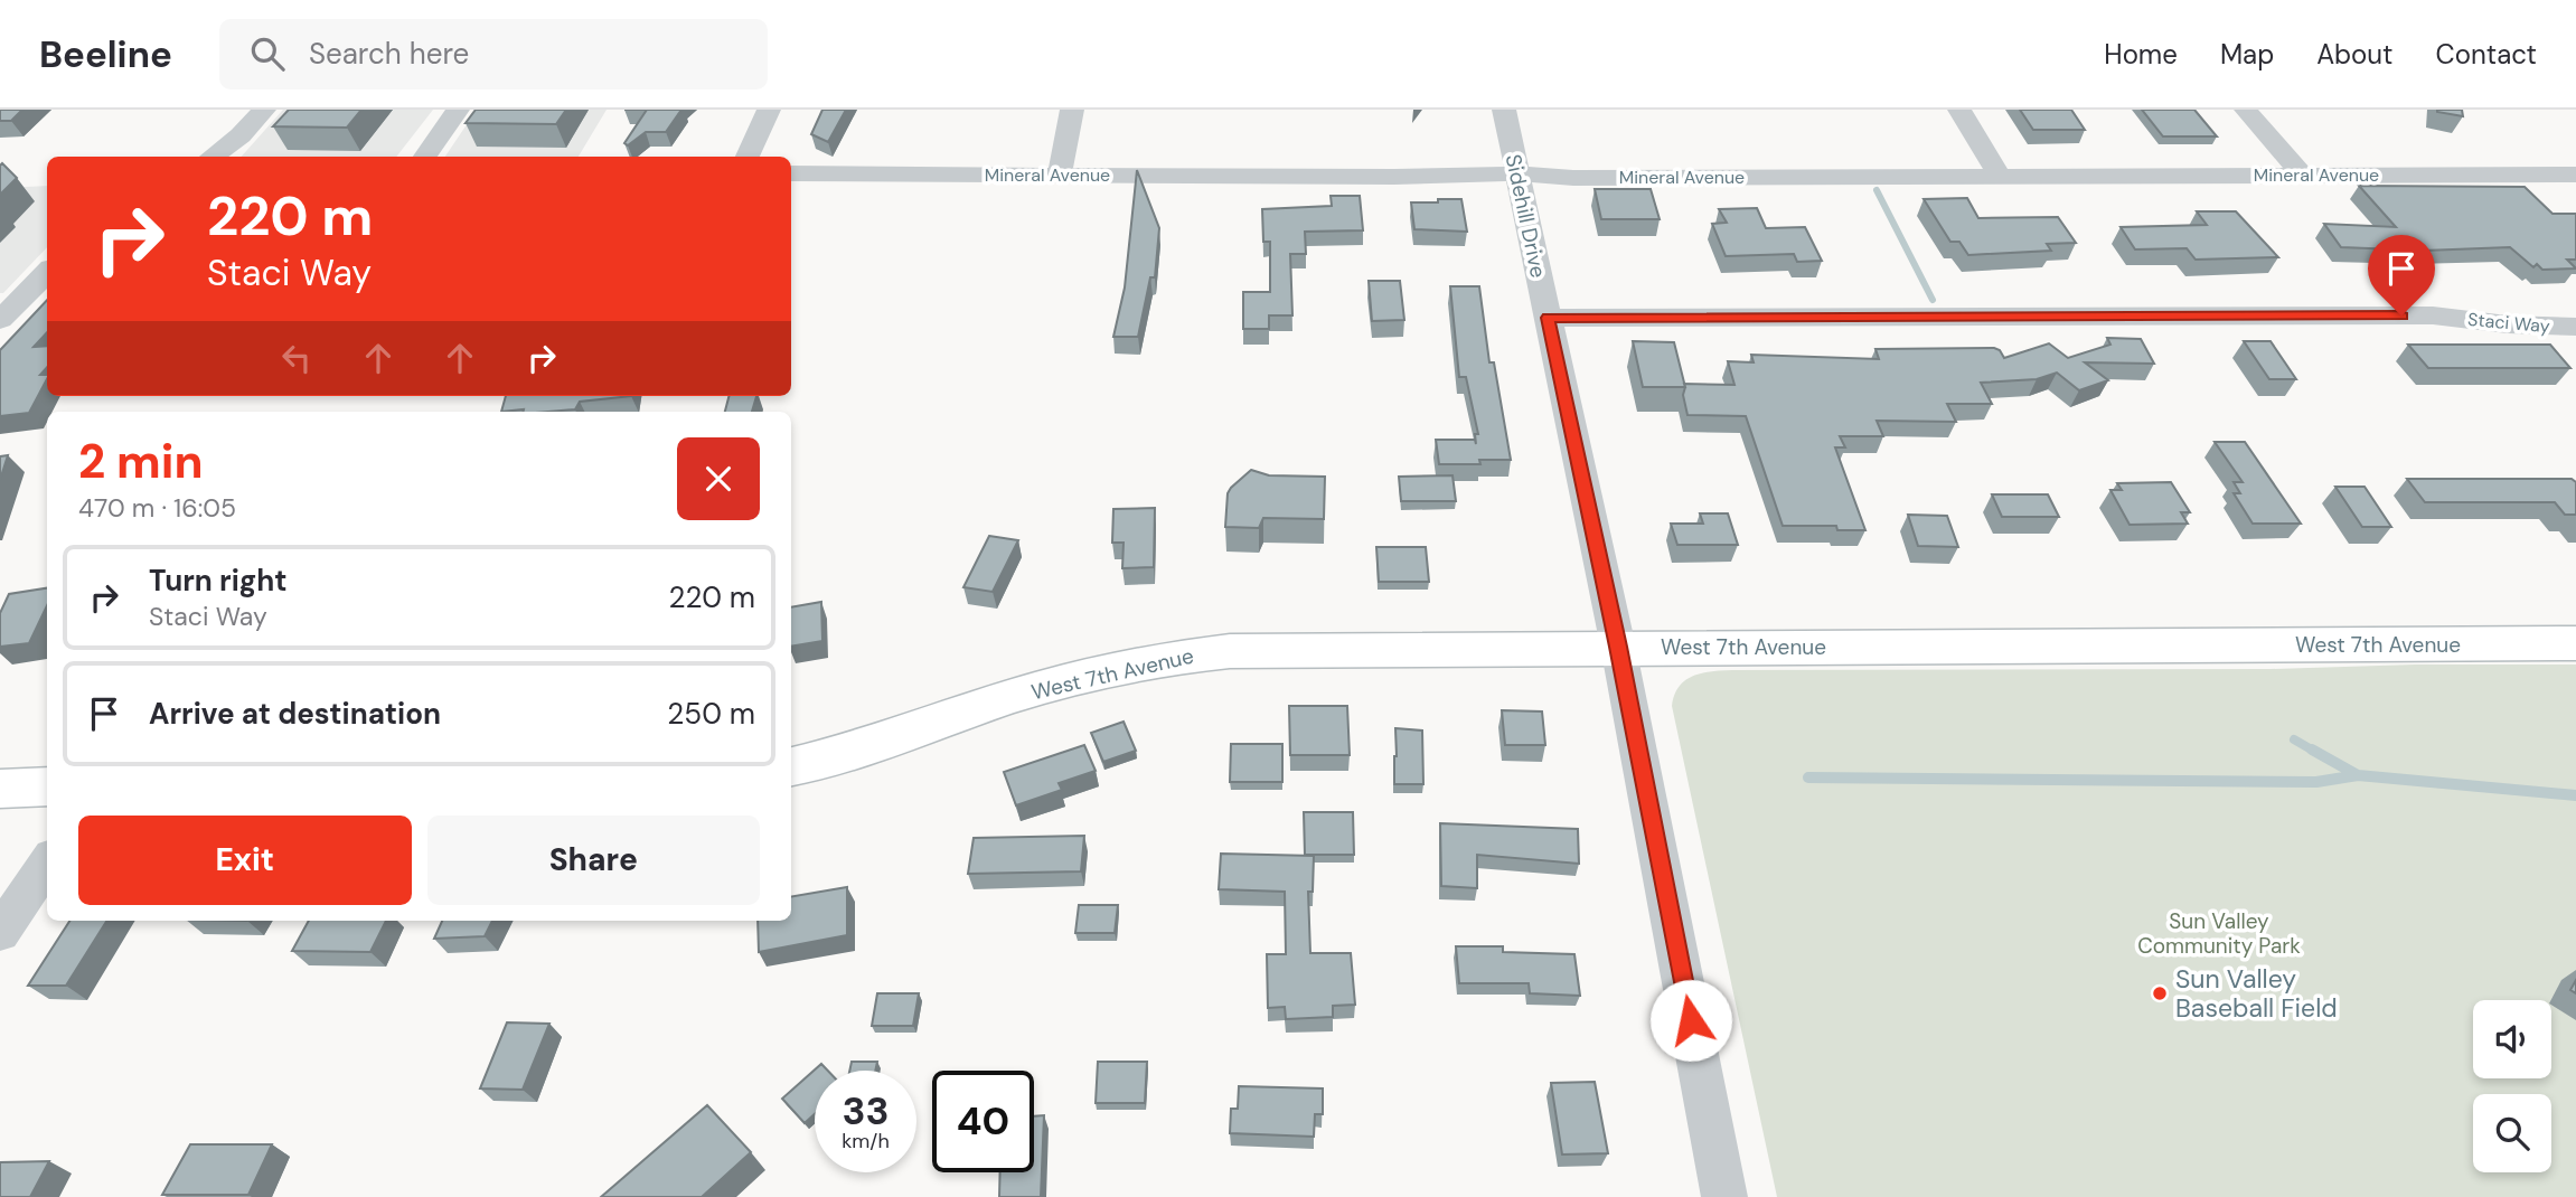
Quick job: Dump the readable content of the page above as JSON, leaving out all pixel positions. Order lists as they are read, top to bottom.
{
  "streets": {
    "main road": ["West 7th Avenue"],
    "street": ["Mineral Avenue", "Sidehill Drive", "Staci Way"]
  },
  "crossings": [
    ["Mineral Avenue", "Sidehill Drive"],
    ["Sidehill Drive", "Staci Way"],
    ["Sidehill Drive", "West 7th Avenue"]
  ],
  "parks": ["Sun Valley Community Park"],
  "places": ["Sun Valley Baseball Field"],
  "page": {
    "header": "Beeline",
    "search": "Search here",
    "nav": [
      "Home",
      "Map",
      "About",
      "Contact"
    ],
    "turn": ["220 m", "Staci Way"],
    "heading": ["2 min", "470 m · 16:05"],
    "list": [
      {
        "name": "Turn right",
        "note": "Staci Way",
        "value": "220 m"
      },
      {
        "name": "Arrive at destination",
        "value": "250 m"
      }
    ],
    "buttons": ["Exit", "Share"],
    "speed": "33 km/h",
    "limit": "40"
  }
}
